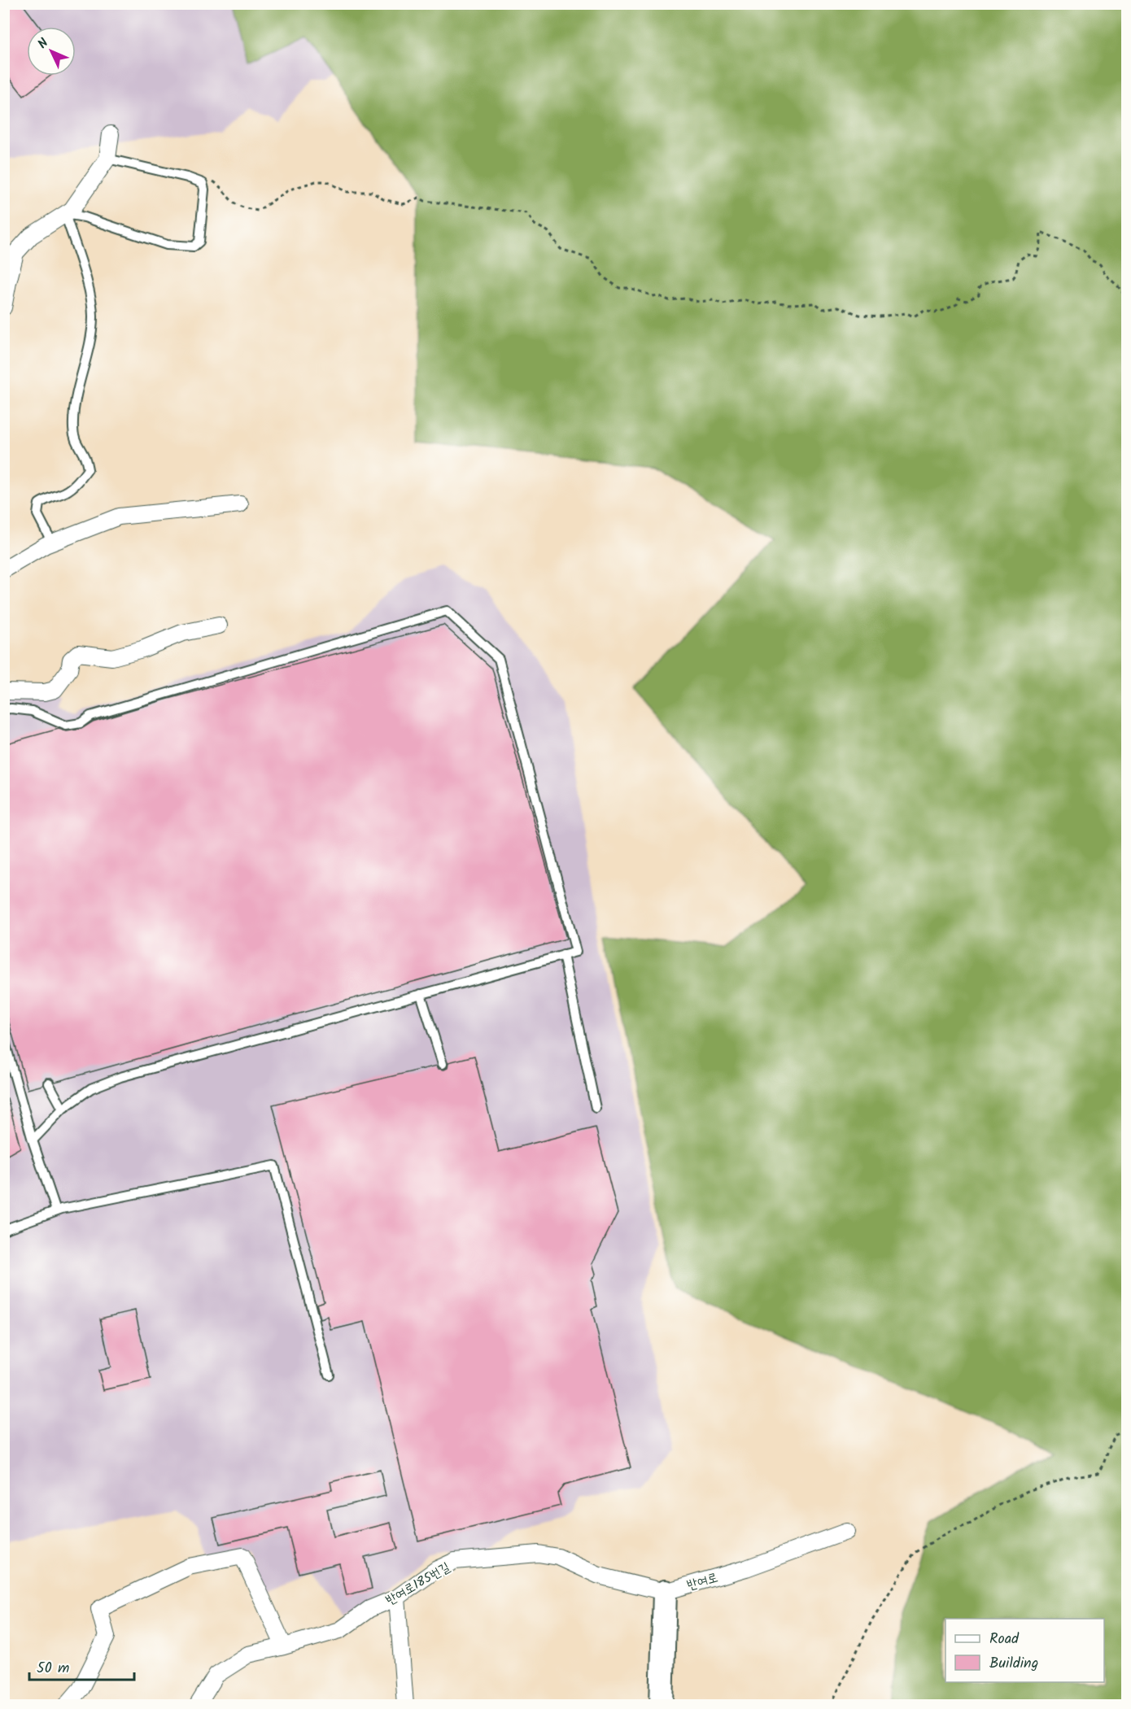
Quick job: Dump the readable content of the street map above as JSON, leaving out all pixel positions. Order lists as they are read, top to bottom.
{
  "streets": {
    "street": ["반여로", "반여로185번길"]
  },
  "crossings": [
    ["반여로", "반여로185번길"]
  ],
  "legend": ["Road", "Building"],
  "scale_bar": "50 m",
  "north": "top left"
}
